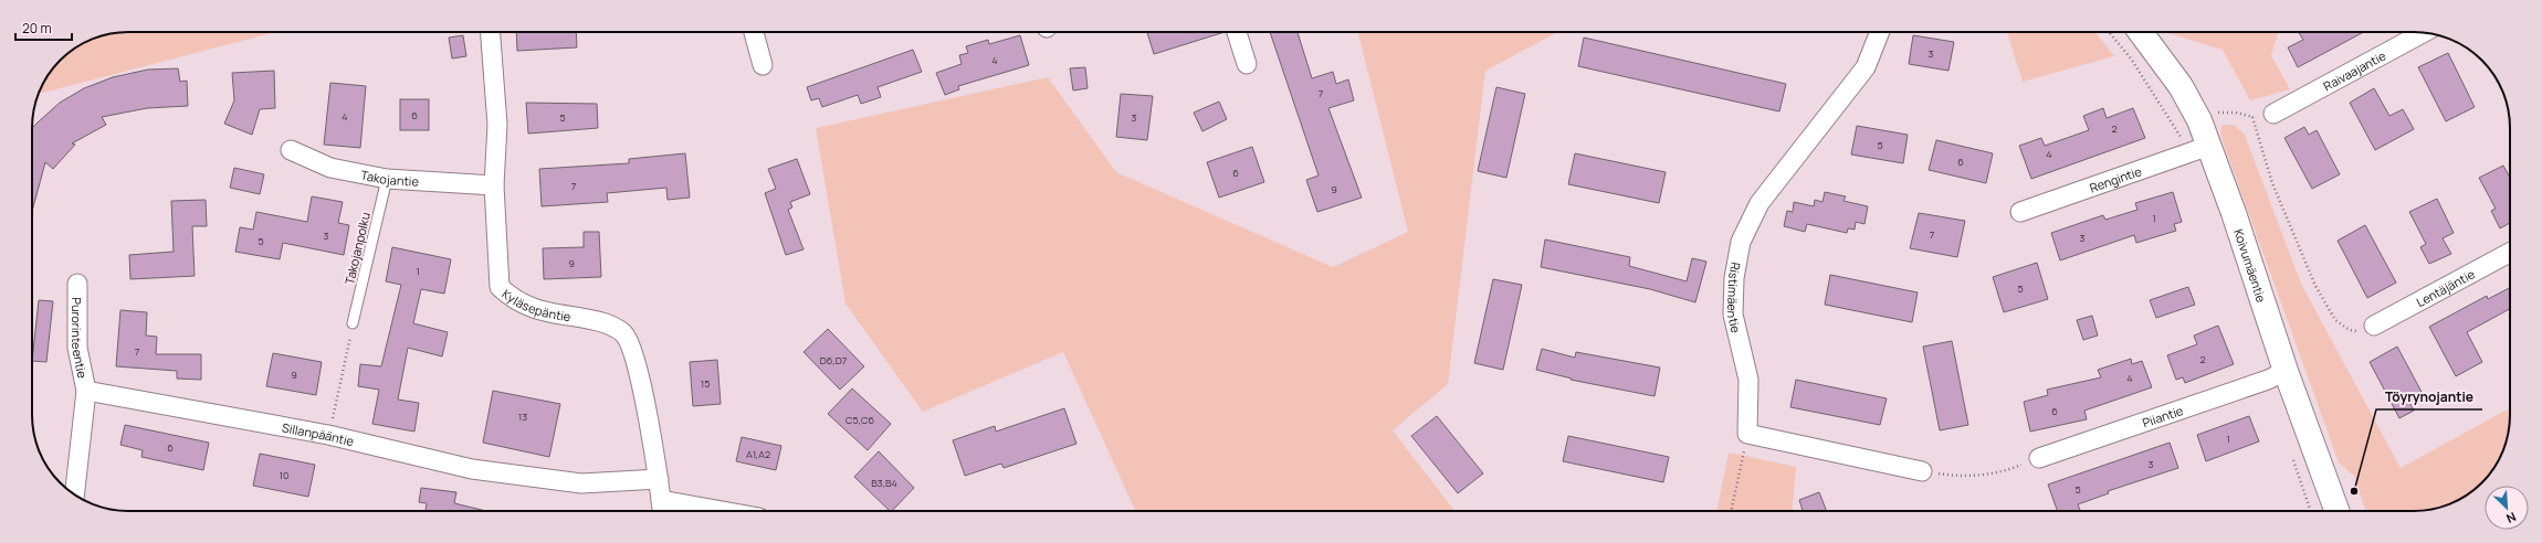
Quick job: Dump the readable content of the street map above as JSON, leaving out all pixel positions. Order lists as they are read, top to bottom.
{
  "streets": {
    "street": [
      "Raivaajantie",
      "Takojantie",
      "Rengintie",
      "Koivumäentie",
      "Lentäjäntie",
      "Ristimäentie",
      "Kyläsepäntie",
      "Purorinteentie",
      "Piiantie",
      "Sillanpääntie"
    ],
    "lane": ["Takojanpolku"]
  },
  "crossings": [
    ["Takojantie", "Takojanpolku"],
    ["Takojantie", "Kyläsepäntie"],
    ["Rengintie", "Koivumäentie"],
    ["Koivumäentie", "Piiantie"],
    ["Kyläsepäntie", "Sillanpääntie"],
    ["Purorinteentie", "Sillanpääntie"]
  ],
  "places": ["Töyrynojantie"],
  "house_numbers": [
    "3",
    "4",
    "7",
    "6",
    "4",
    "5",
    "3",
    "2",
    "5",
    "4",
    "6",
    "6",
    "7",
    "9",
    "1",
    "7",
    "3",
    "3",
    "5",
    "9",
    "1",
    "5",
    "7",
    "2",
    "D6,D7",
    "9",
    "4",
    "15",
    "6",
    "13",
    "C5,C6",
    "1",
    "6",
    "A1,A2",
    "3",
    "10",
    "B3,B4",
    "5"
  ],
  "scale_bar": "20 m",
  "north": "bottom right"
}
